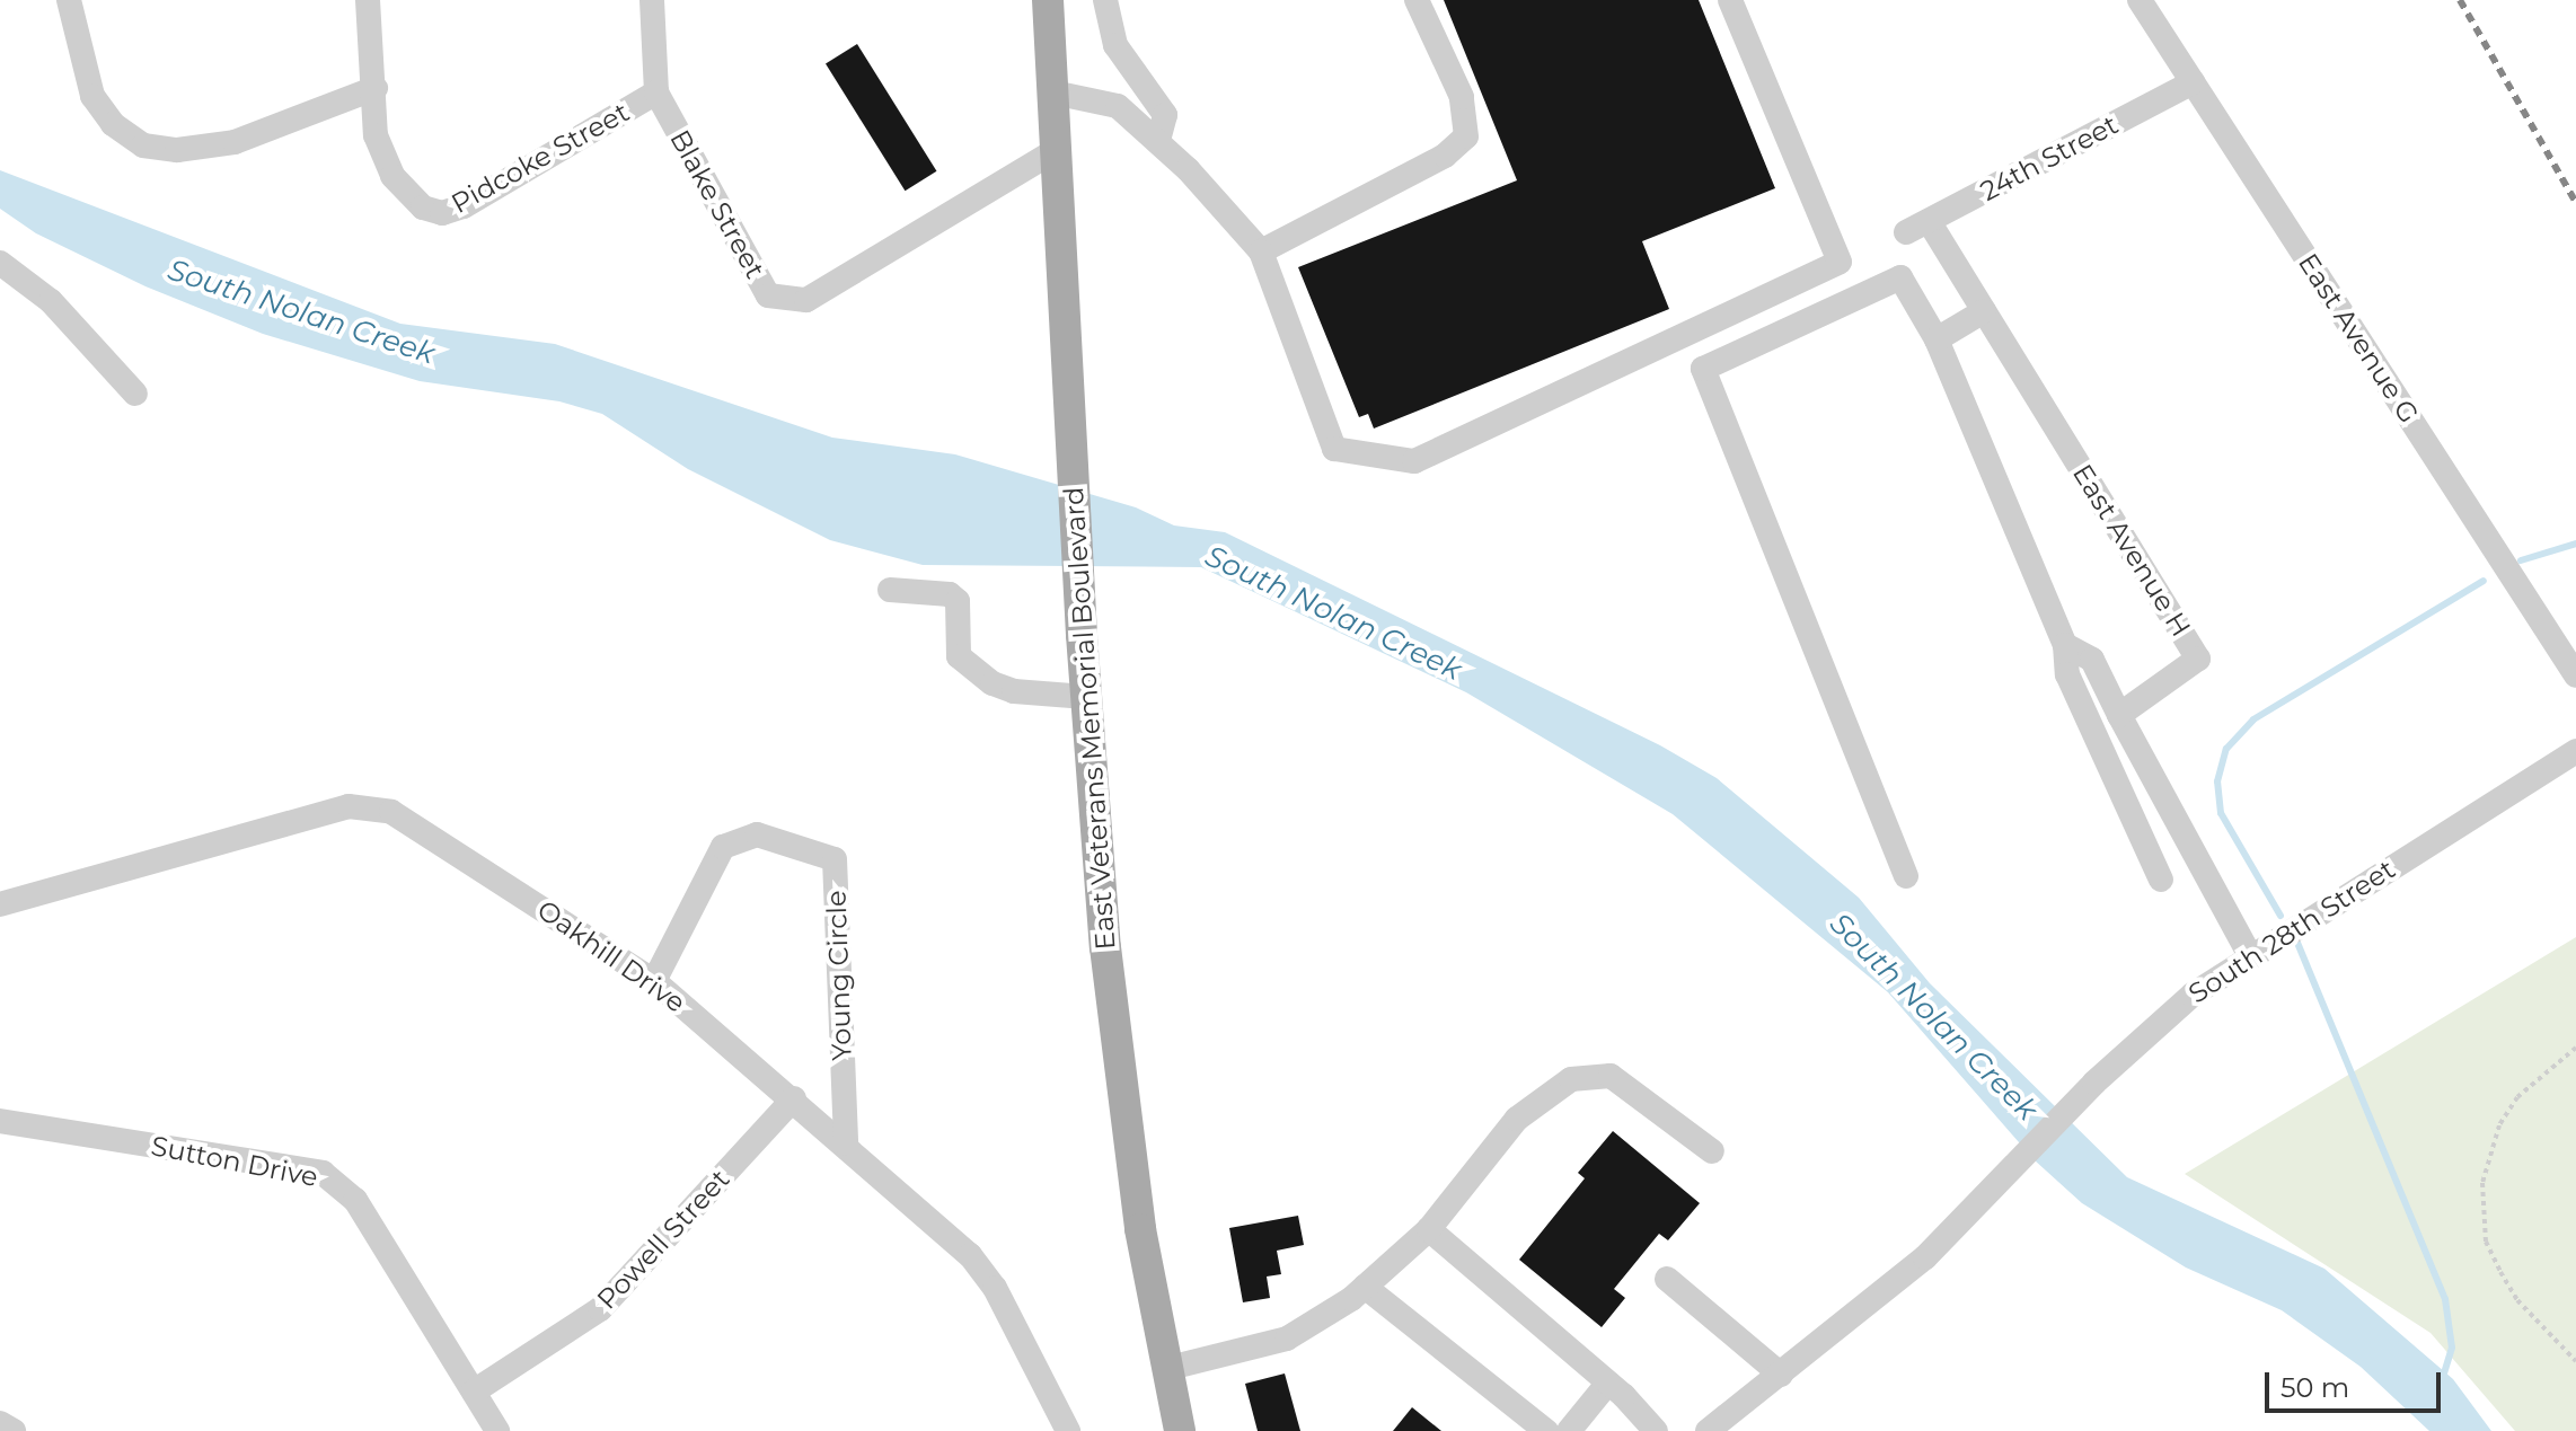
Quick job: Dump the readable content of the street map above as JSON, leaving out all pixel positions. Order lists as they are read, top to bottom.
{
  "streets": {
    "main road": ["East Veterans Memorial Boulevard"],
    "street": [
      "Pidcoke Street",
      "24th Street",
      "Blake Street",
      "East Avenue G",
      "East Avenue H",
      "South 28th Street",
      "Oakhill Drive",
      "Young Circle",
      "Sutton Drive",
      "Powell Street"
    ]
  },
  "crossings": [
    ["Pidcoke Street", "Blake Street"],
    ["24th Street", "East Avenue G"],
    ["24th Street", "East Avenue H"],
    ["Blake Street", "East Veterans Memorial Boulevard"],
    ["Oakhill Drive", "Young Circle"],
    ["Oakhill Drive", "Powell Street"],
    ["Sutton Drive", "Powell Street"]
  ],
  "water": ["South Nolan Creek"],
  "scale_bar": "50 m"
}
